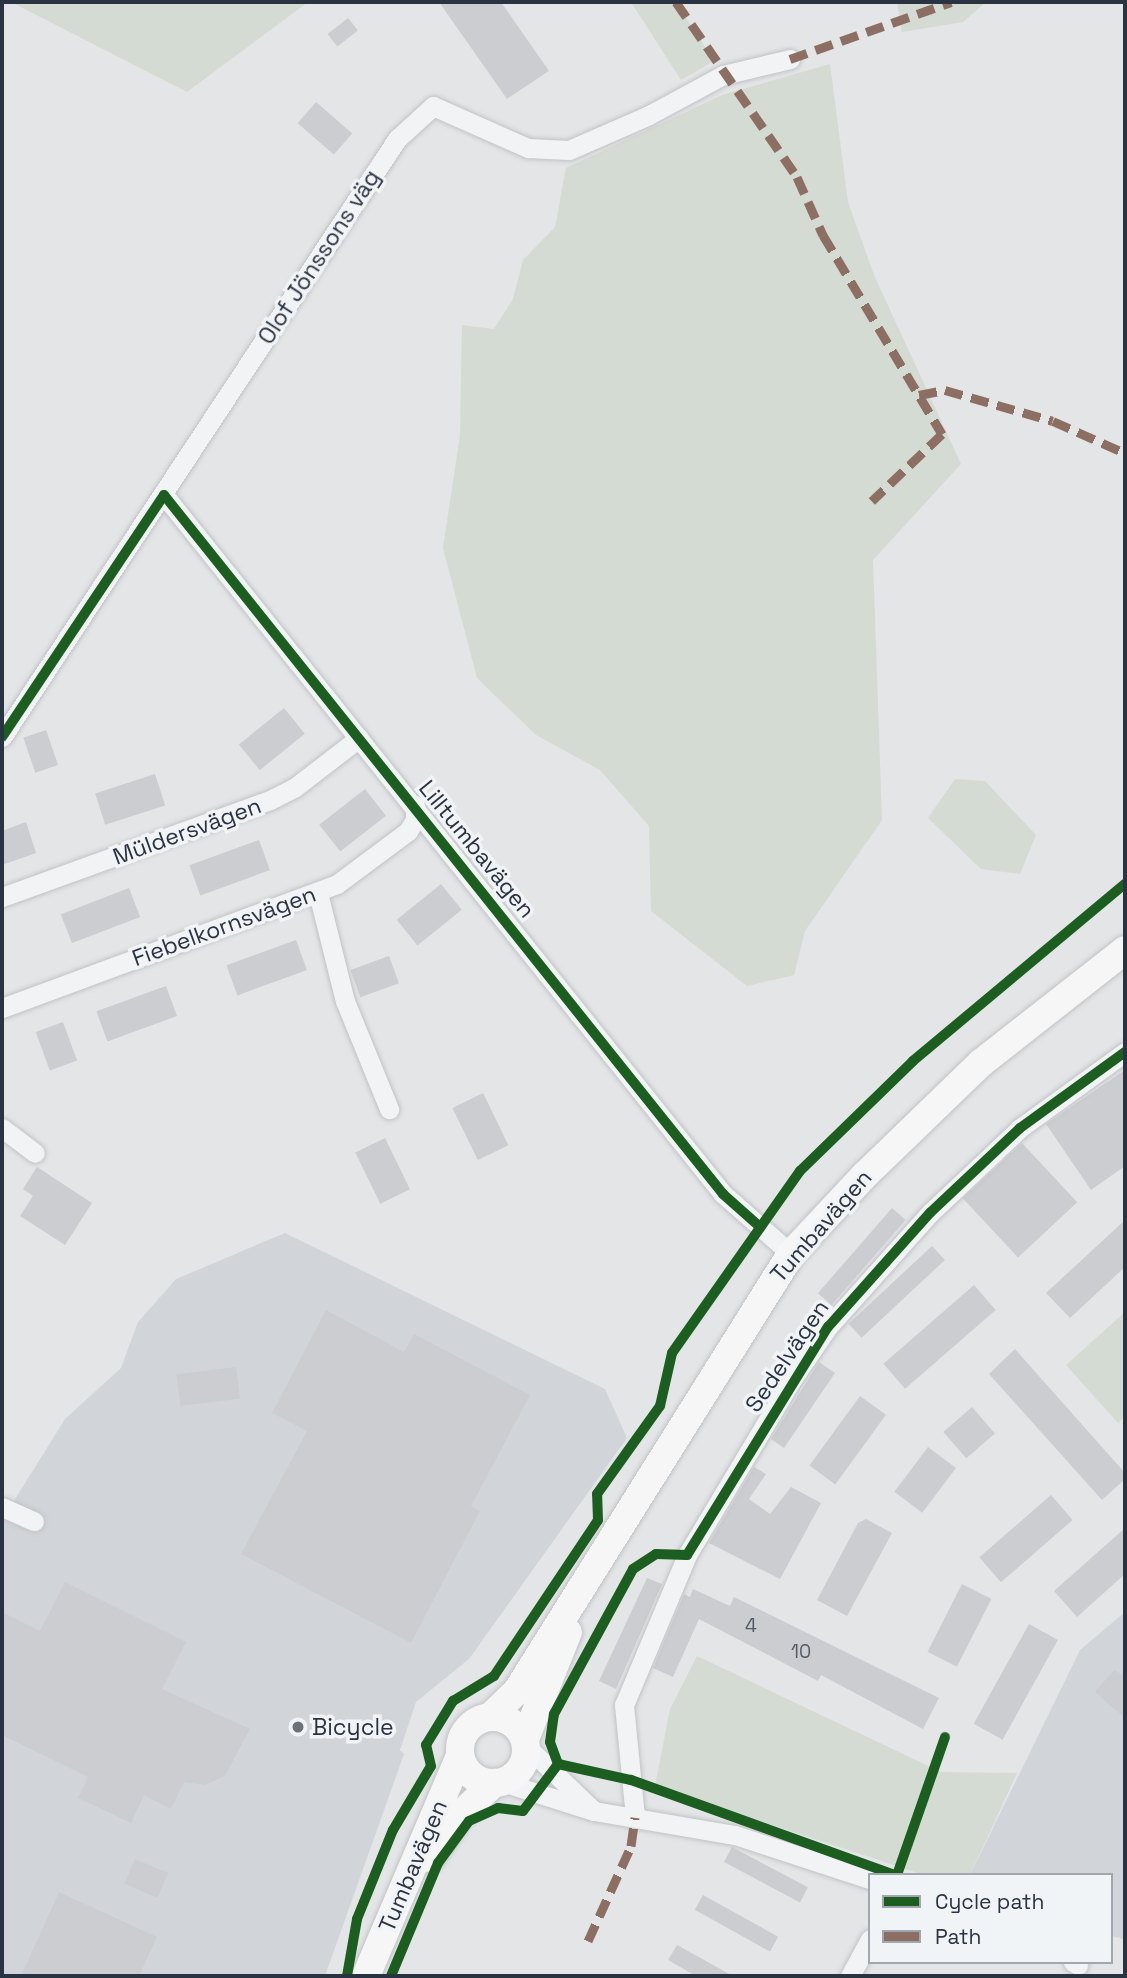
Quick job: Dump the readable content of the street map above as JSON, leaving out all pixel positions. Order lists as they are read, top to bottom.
{
  "streets": {
    "main road": ["Tumbavägen"],
    "street": [
      "Olof Jönssons väg",
      "Müldersvägen",
      "Lilltumbavägen",
      "Fiebelkornsvägen",
      "Sedelvägen"
    ]
  },
  "crossings": [
    ["Olof Jönssons väg", "Lilltumbavägen"],
    ["Müldersvägen", "Lilltumbavägen"],
    ["Lilltumbavägen", "Fiebelkornsvägen"],
    ["Lilltumbavägen", "Tumbavägen"]
  ],
  "places": ["Bicycle"],
  "house_numbers": ["4", "10"],
  "legend": ["Cycle path", "Path"]
}
